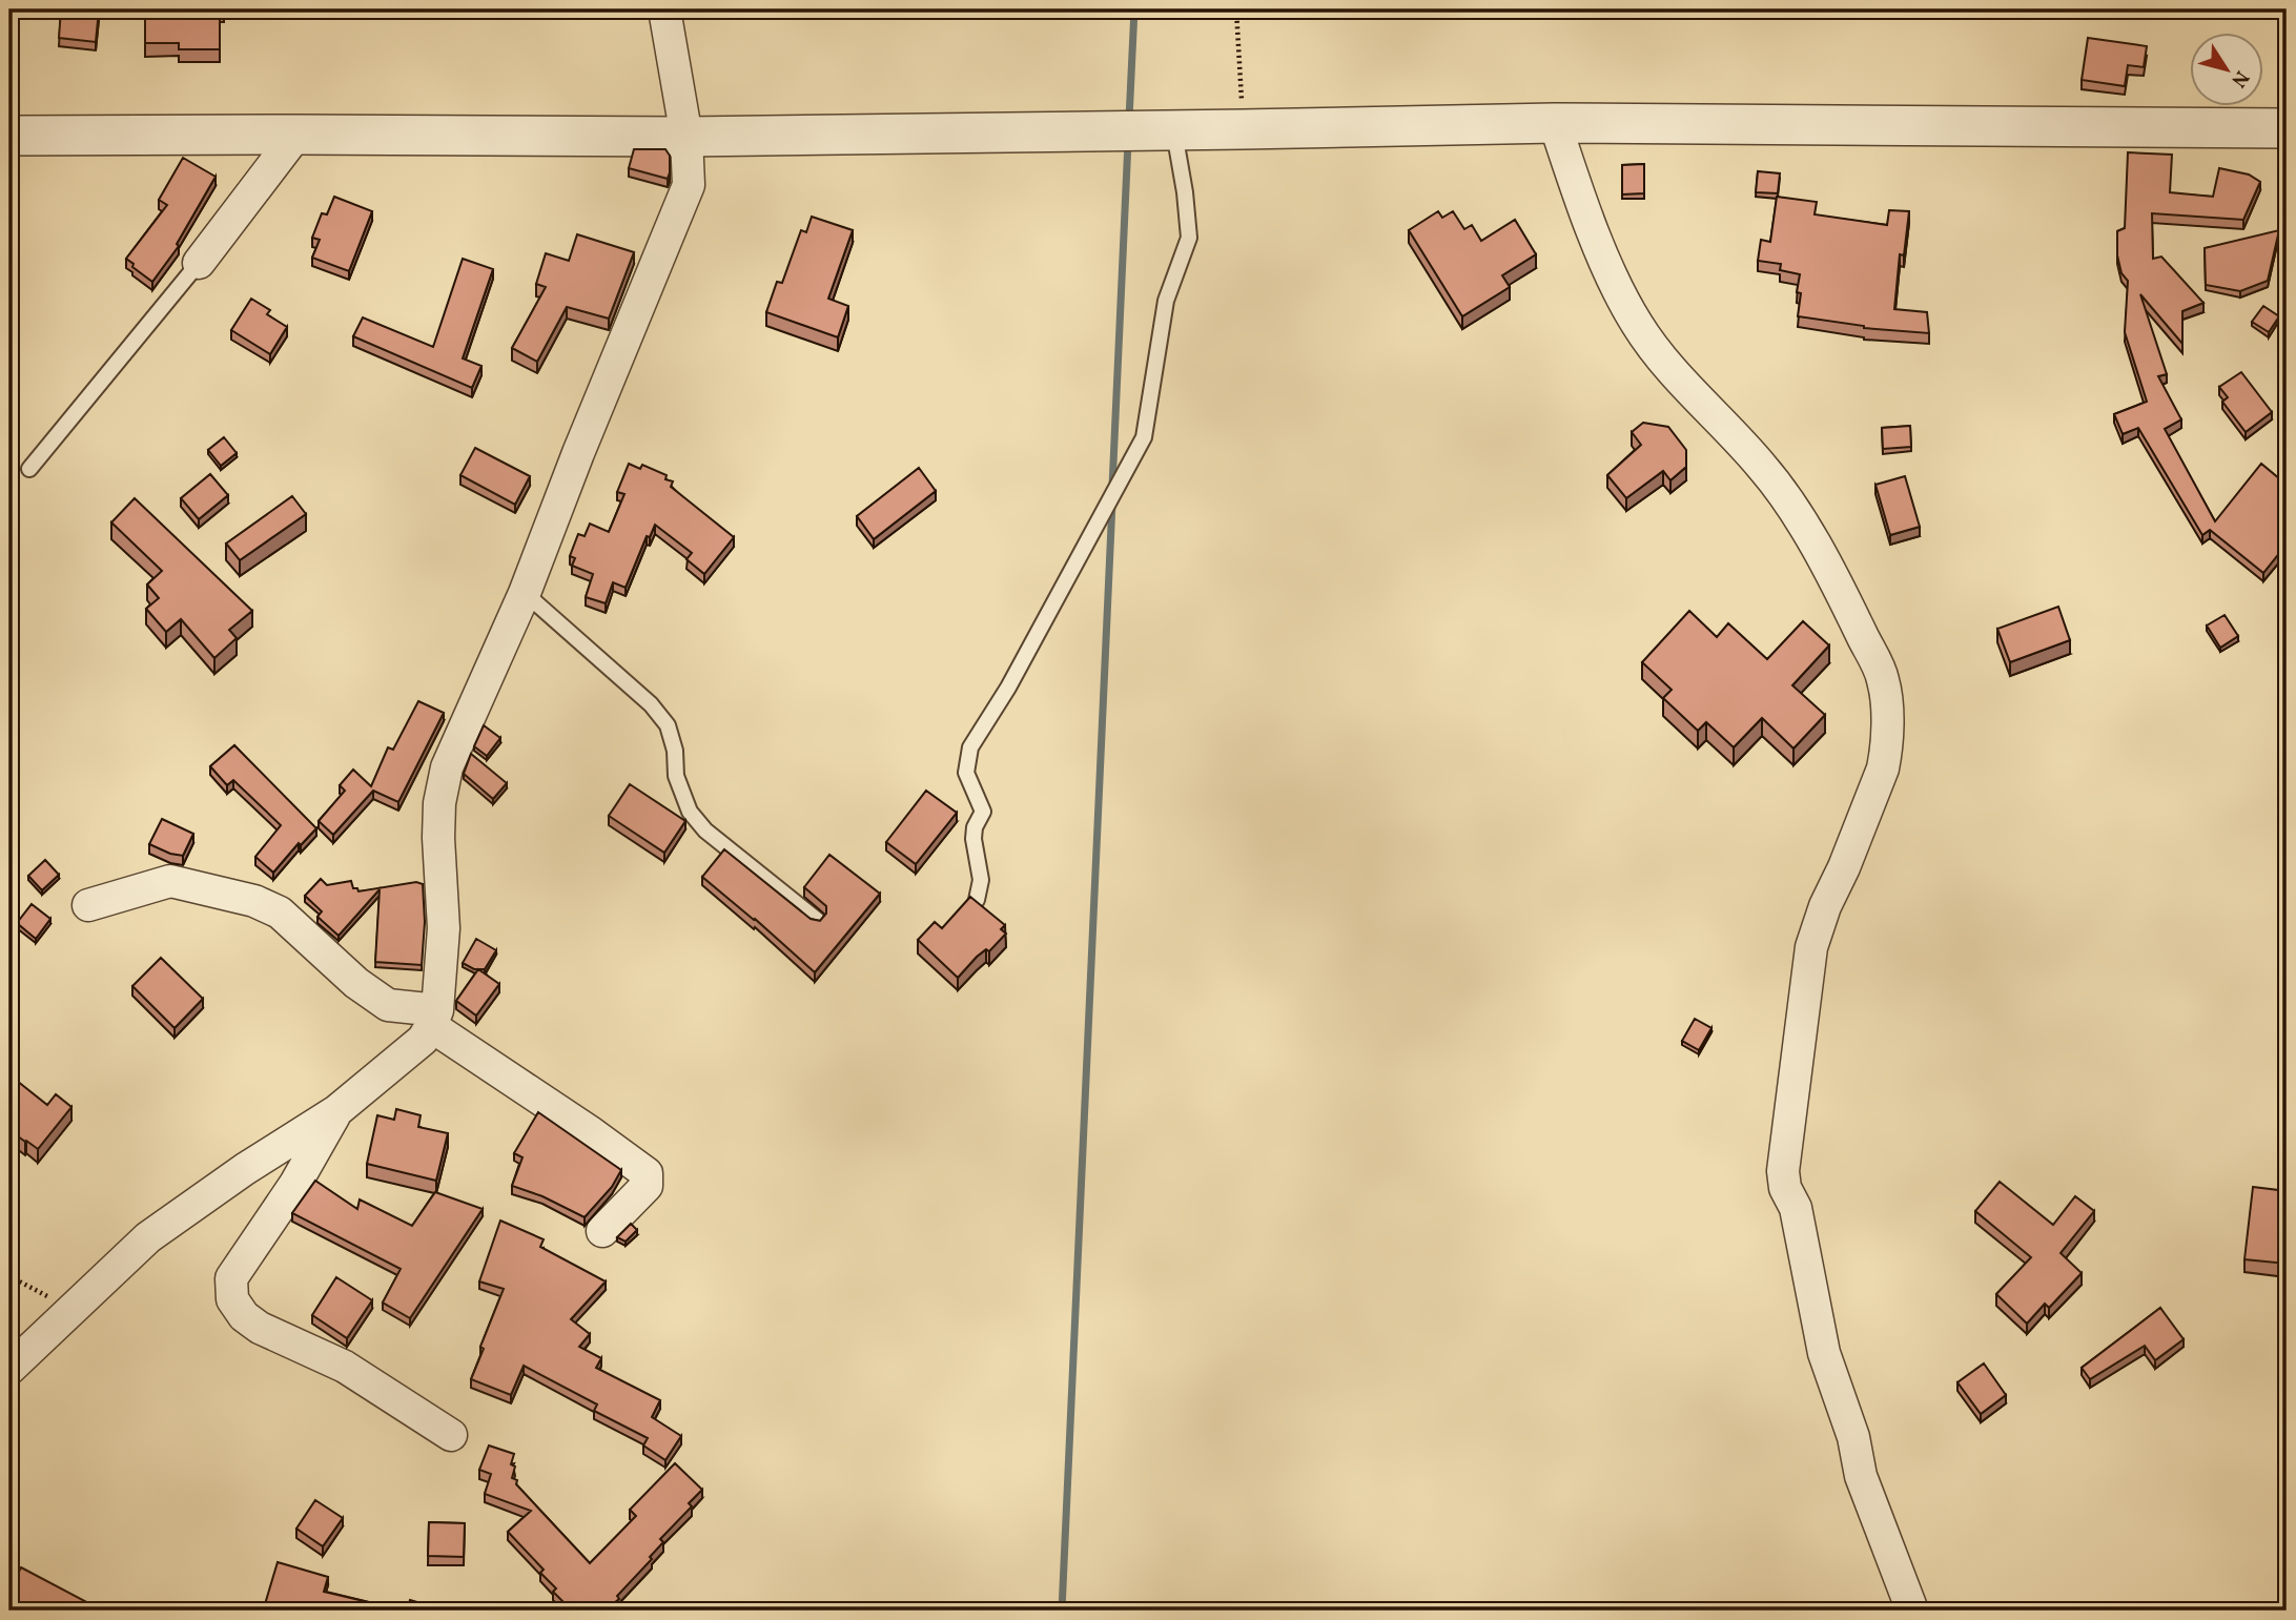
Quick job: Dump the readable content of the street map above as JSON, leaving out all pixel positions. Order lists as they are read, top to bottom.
{
  "north": "bottom right"
}
